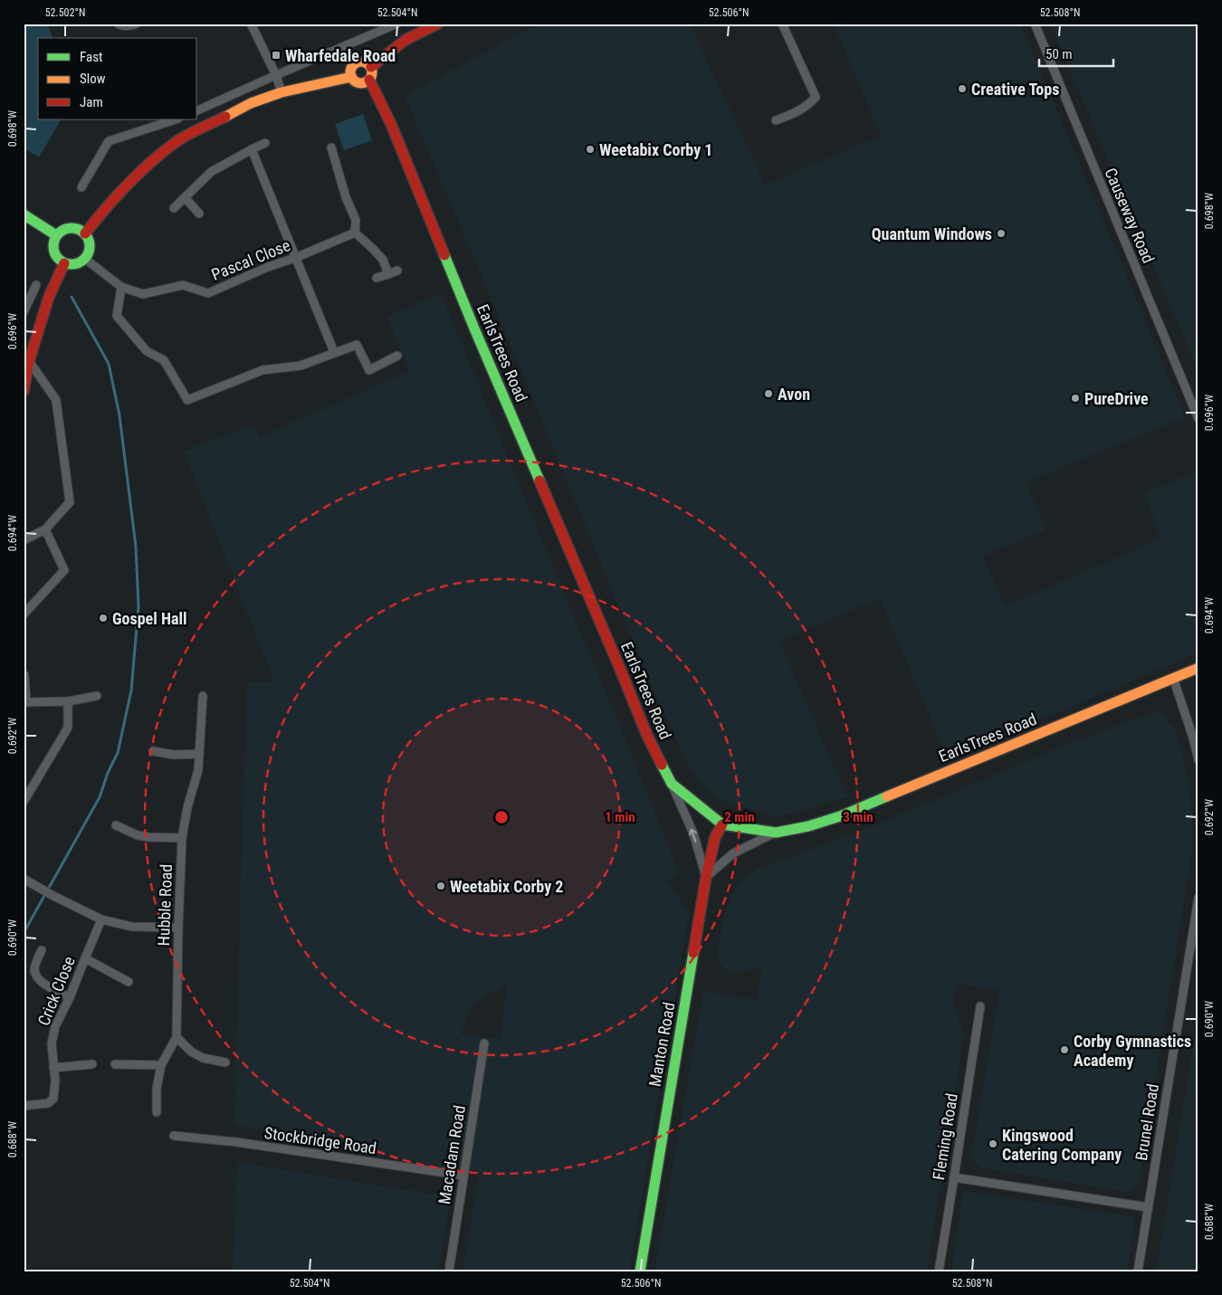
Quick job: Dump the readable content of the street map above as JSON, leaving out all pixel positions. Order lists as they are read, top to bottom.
{
  "streets": {
    "street": [
      "Causeway Road",
      "Pascal Close",
      "EarlsTrees Road",
      "Hubble Road",
      "Crick Close",
      "Manton Road",
      "Brunel Road",
      "Fleming Road",
      "Stockbridge Road",
      "Macadam Road"
    ]
  },
  "crossings": [
    ["EarlsTrees Road", "Manton Road"],
    ["Stockbridge Road", "Macadam Road"]
  ],
  "places": {
    "transit": ["Wharfedale Road"],
    "other": [
      "Creative Tops",
      "Weetabix Corby 1",
      "Quantum Windows",
      "Avon",
      "PureDrive",
      "Gospel Hall",
      "Weetabix Corby 2",
      "Corby Gymnastics Academy",
      "Kingswood Catering Company"
    ]
  },
  "legend": ["Fast", "Slow", "Jam"],
  "scale_bar": "50 m",
  "coordinates": [
    "52.502°N",
    "52.504°N",
    "52.506°N",
    "52.508°N",
    "0.698°W",
    "0.696°W",
    "0.694°W",
    "0.692°W",
    "0.690°W",
    "0.688°W"
  ],
  "rings": ["1 min", "2 min", "3 min"]
}
